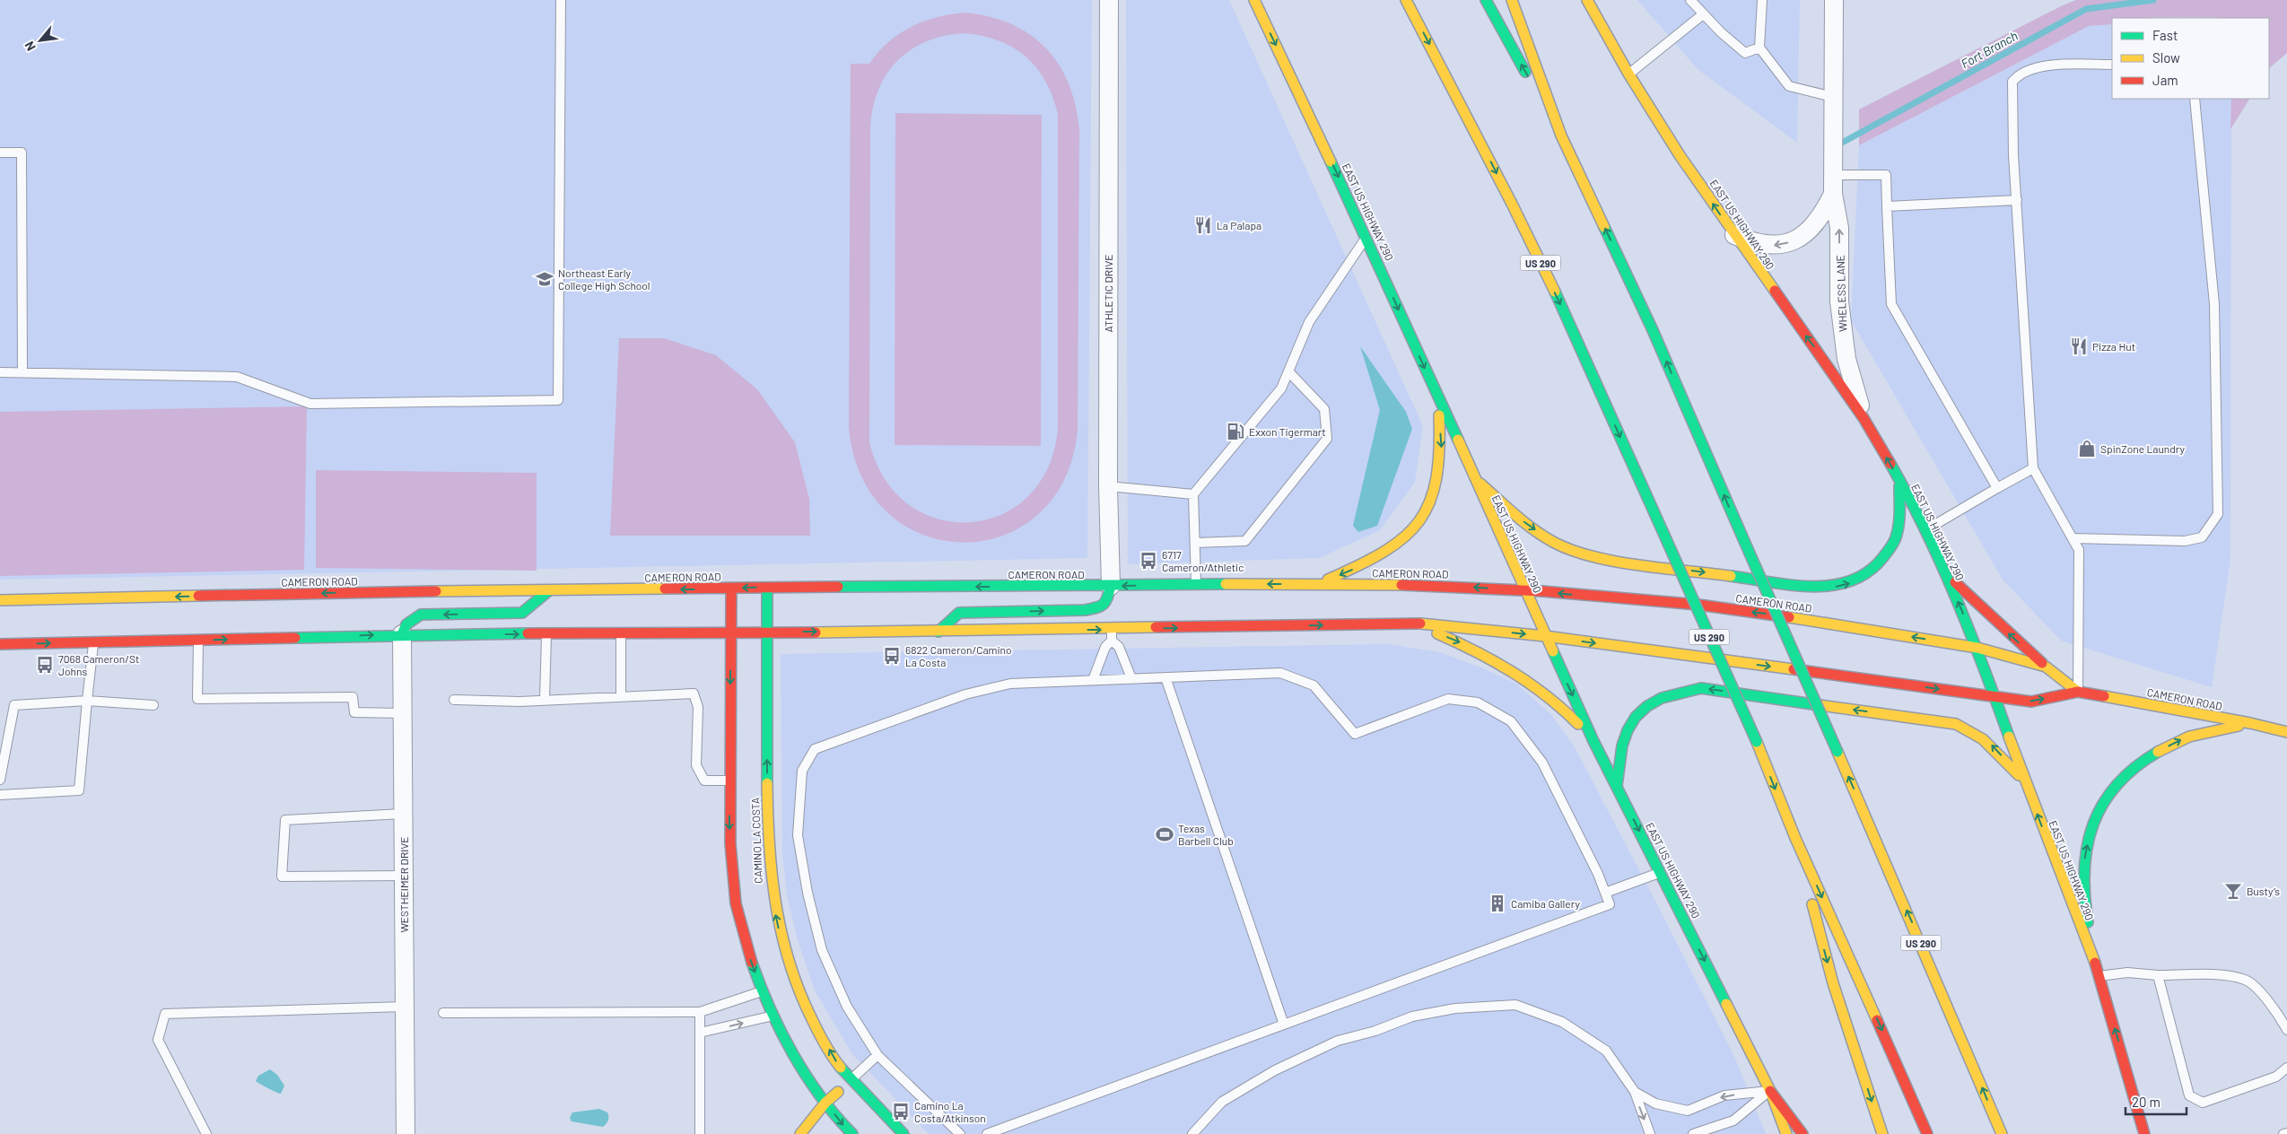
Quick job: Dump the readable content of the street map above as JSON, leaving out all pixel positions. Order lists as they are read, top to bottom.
{
  "streets": {
    "main road": [
      "EAST US HIGHWAY 290",
      "US 290",
      "CAMERON ROAD",
      "CAMINO LA COSTA"
    ],
    "street": ["ATHLETIC DRIVE", "WHELESS LANE", "WESTHEIMER DRIVE"]
  },
  "crossings": [
    ["EAST US HIGHWAY 290", "WHELESS LANE"],
    ["EAST US HIGHWAY 290", "CAMERON ROAD"],
    ["ATHLETIC DRIVE", "CAMERON ROAD"],
    ["CAMERON ROAD", "CAMINO LA COSTA"],
    ["CAMERON ROAD", "WESTHEIMER DRIVE"]
  ],
  "water": ["Fort Branch"],
  "places": {
    "restaurant": ["La Palapa", "Pizza Hut"],
    "school or university": ["Northeast Early College High School"],
    "fuel station": ["Exxon Tigermart"],
    "shop": ["SpinZone Laundry"],
    "bus stop": [
      "6717 Cameron/Athletic",
      "6822 Cameron/Camino La Costa",
      "7068 Cameron/St Johns",
      "Camino La Costa/Atkinson"
    ],
    "sports": ["Texas Barbell Club"],
    "bar": ["Busty’s"],
    "building": ["Camiba Gallery"]
  },
  "legend": ["Fast", "Slow", "Jam"],
  "scale_bar": "20 m",
  "north": "bottom left"
}
